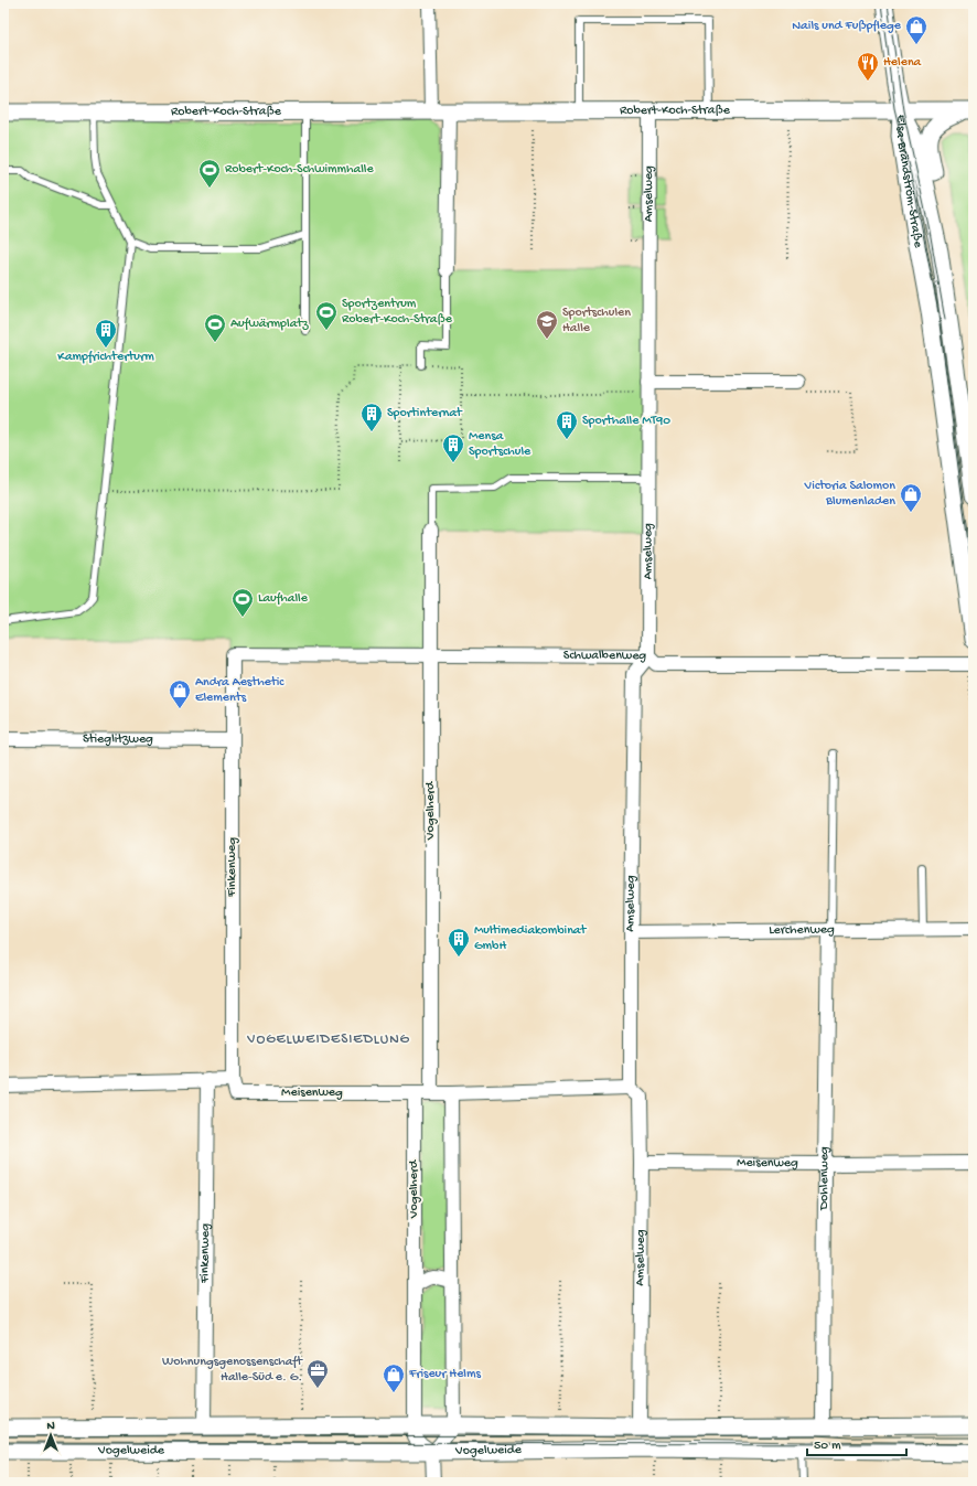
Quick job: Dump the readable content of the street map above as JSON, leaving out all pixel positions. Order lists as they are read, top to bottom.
{
  "streets": {
    "street": [
      "Robert-Koch-Straße",
      "Elsa-Brändström-Straße",
      "Amselweg",
      "Schwalbenweg",
      "Stieglitzweg",
      "Vogelherd",
      "Finkenweg",
      "Lerchenweg",
      "Meisenweg",
      "Dohlenweg",
      "Vogelweide"
    ]
  },
  "crossings": [
    ["Robert-Koch-Straße", "Elsa-Brändström-Straße"],
    ["Robert-Koch-Straße", "Amselweg"],
    ["Amselweg", "Schwalbenweg"],
    ["Amselweg", "Lerchenweg"],
    ["Amselweg", "Meisenweg"],
    ["Amselweg", "Vogelweide"],
    ["Schwalbenweg", "Vogelherd"],
    ["Schwalbenweg", "Finkenweg"],
    ["Stieglitzweg", "Finkenweg"],
    ["Vogelherd", "Meisenweg"],
    ["Vogelherd", "Vogelweide"],
    ["Finkenweg", "Meisenweg"],
    ["Finkenweg", "Vogelweide"],
    ["Lerchenweg", "Dohlenweg"],
    ["Meisenweg", "Dohlenweg"],
    ["Dohlenweg", "Vogelweide"]
  ],
  "districts": ["VOGELWEIDESIEDLUNG"],
  "places": {
    "shop": [
      "Nails und Fußpflege",
      "Victoria Salomon Blumenladen",
      "Andra Aesthetic Elements",
      "Friseur Helms"
    ],
    "restaurant": ["Helena"],
    "sports": [
      "Robert-Koch-Schwimmhalle",
      "Sportzentrum Robert-Koch-Straße",
      "Aufwärmplatz",
      "Laufhalle"
    ],
    "school or university": ["Sportschulen Halle"],
    "building": [
      "Kampfrichterturm",
      "Sportinternat",
      "Sporthalle MT90",
      "Mensa Sportschule",
      "Multimediakombinat GmbH"
    ],
    "office": ["Wohnungsgenossenschaft Halle-Süd e. G."]
  },
  "scale_bar": "50 m",
  "north": "top"
}
